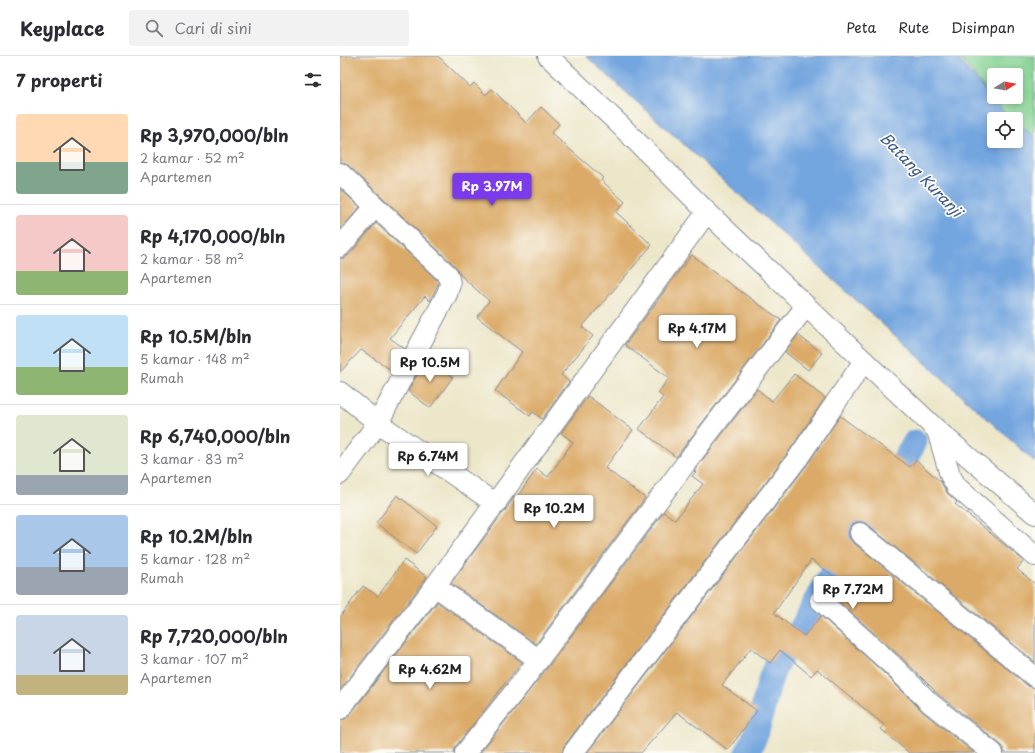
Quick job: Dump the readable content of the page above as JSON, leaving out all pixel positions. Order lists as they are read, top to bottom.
{
  "water": ["Batang Kuranji"],
  "north": "right",
  "page": {
    "header": "Keyplace",
    "search": "Cari di sini",
    "nav": ["Peta", "Rute", "Disimpan"],
    "heading": "7 properti",
    "list": [
      {
        "name": "Rp 3,970,000/bln",
        "note": "2 kamar · 52 m² · Apartemen"
      },
      {
        "name": "Rp 4,170,000/bln",
        "note": "2 kamar · 58 m² · Apartemen"
      },
      {
        "name": "Rp 10.5M/bln",
        "note": "5 kamar · 148 m² · Rumah"
      },
      {
        "name": "Rp 6,740,000/bln",
        "note": "3 kamar · 83 m² · Apartemen"
      },
      {
        "name": "Rp 10.2M/bln",
        "note": "5 kamar · 128 m² · Rumah"
      },
      {
        "name": "Rp 7,720,000/bln",
        "note": "3 kamar · 107 m² · Apartemen"
      }
    ],
    "price": [
      "Rp 3.97M",
      "Rp 4.17M",
      "Rp 10.5M",
      "Rp 6.74M",
      "Rp 10.2M",
      "Rp 7.72M",
      "Rp 4.62M"
    ]
  }
}
